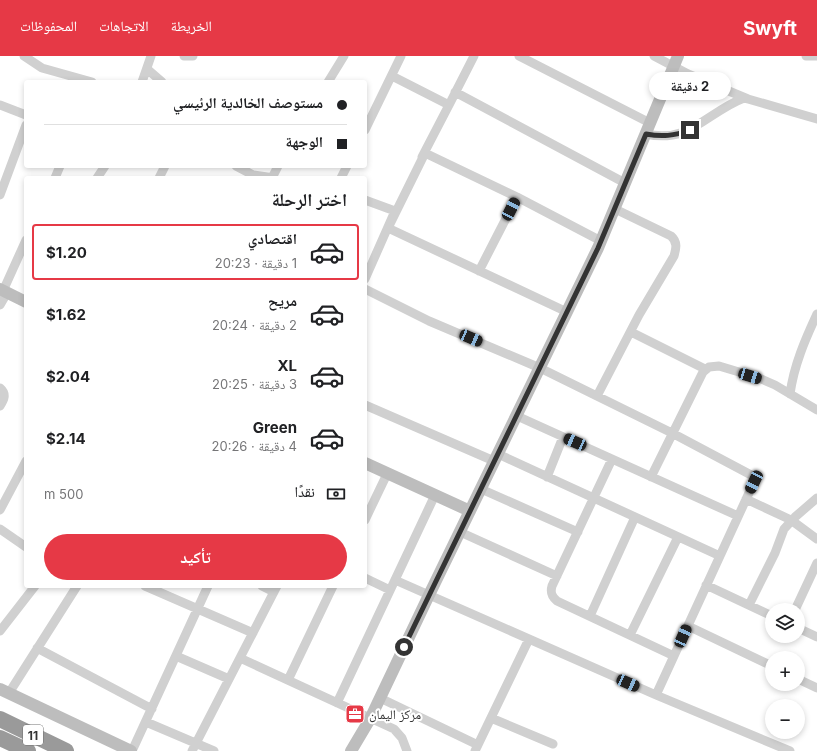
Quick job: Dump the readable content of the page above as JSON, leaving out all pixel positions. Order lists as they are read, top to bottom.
{
  "streets": {
    "highway": ["11"]
  },
  "places": {
    "office": ["مركز اليمان"]
  },
  "page": {
    "header": "Swyft",
    "nav": ["الخريطة", "الاتجاهات", "المحفوظات"],
    "bubble": "2 دقيقة",
    "banner": ["مستوصف الخالدية الرئيسي", "الوجهة"],
    "heading": "اختر الرحلة",
    "list": [
      {
        "name": "اقتصادي",
        "note": "1 دقيقة · 20:23",
        "value": "$1.20"
      },
      {
        "name": "مريح",
        "note": "2 دقيقة · 20:24",
        "value": "$1.62"
      },
      {
        "name": "XL",
        "note": "3 دقيقة · 20:25",
        "value": "$2.04"
      },
      {
        "name": "Green",
        "note": "4 دقيقة · 20:26",
        "value": "$2.14"
      }
    ],
    "pay": ["نقدًا", "500 m"],
    "buttons": "تأكيد",
    "map_buttons": ["+", "−"]
  }
}
